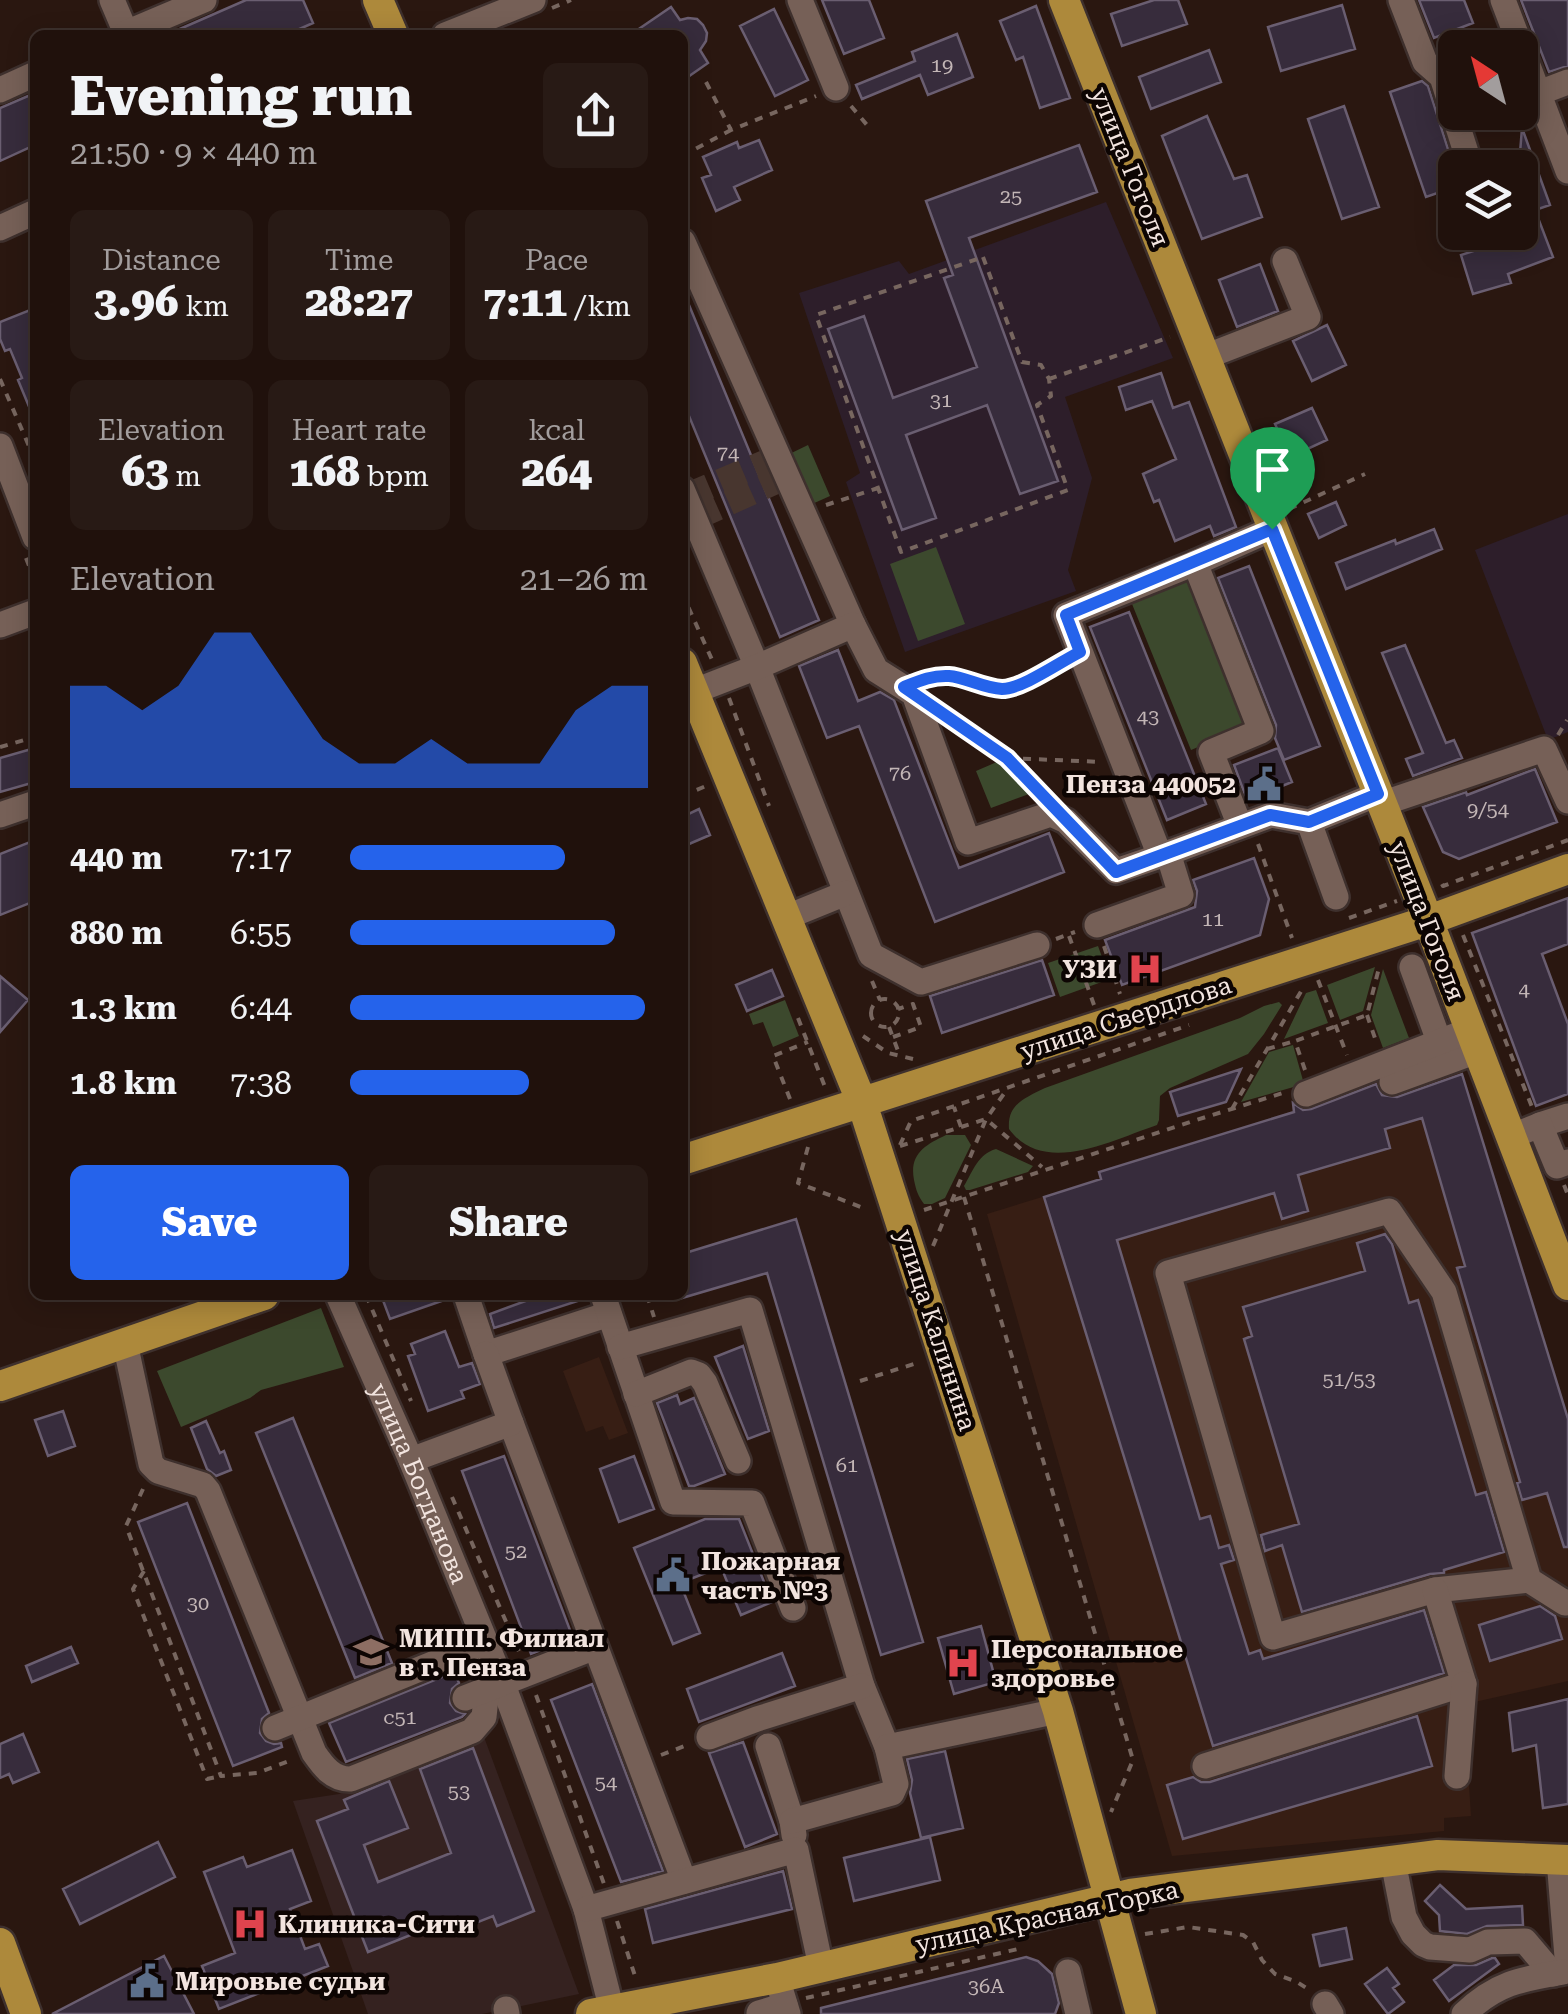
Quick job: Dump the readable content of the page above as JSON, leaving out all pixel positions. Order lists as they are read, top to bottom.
{
  "streets": {
    "main road": [
      "улица Гоголя",
      "улица Свердлова",
      "улица Калинина",
      "улица Красная Горка"
    ],
    "street": ["улица Богданова"]
  },
  "crossings": [
    ["улица Гоголя", "улица Свердлова"],
    ["улица Свердлова", "улица Калинина"],
    ["улица Калинина", "улица Красная Горка"],
    ["улица Богданова", "улица Красная Горка"]
  ],
  "places": {
    "public building": ["Пенза 440052", "Пожарная часть №3", "Мировые судьи"],
    "hospital": ["УЗИ", "Персональное здоровье", "Клиника-Сити"],
    "school or university": ["МИПП. Филиал в г. Пенза"]
  },
  "house_numbers": [
    "19",
    "25",
    "31",
    "74",
    "43",
    "76",
    "9/54",
    "11",
    "4",
    "51/53",
    "61",
    "52",
    "30",
    "с51",
    "54",
    "53",
    "36А"
  ],
  "north": "top left",
  "page": {
    "heading": ["Evening run", "21:50 · 9 × 440 m"],
    "stats": [
      ["Distance", "3.96 km"],
      ["Time", "28:27"],
      ["Pace", "7:11 /km"],
      ["Elevation", "63 m"],
      ["Heart rate", "168 bpm"],
      ["kcal", "264"]
    ],
    "chart": ["Elevation", "21–26 m"],
    "list": [
      {
        "name": "440 m",
        "note": "7:17"
      },
      {
        "name": "880 m",
        "note": "6:55"
      },
      {
        "name": "1.3 km",
        "note": "6:44"
      },
      {
        "name": "1.8 km",
        "note": "7:38"
      }
    ],
    "buttons": ["Save", "Share"]
  }
}
